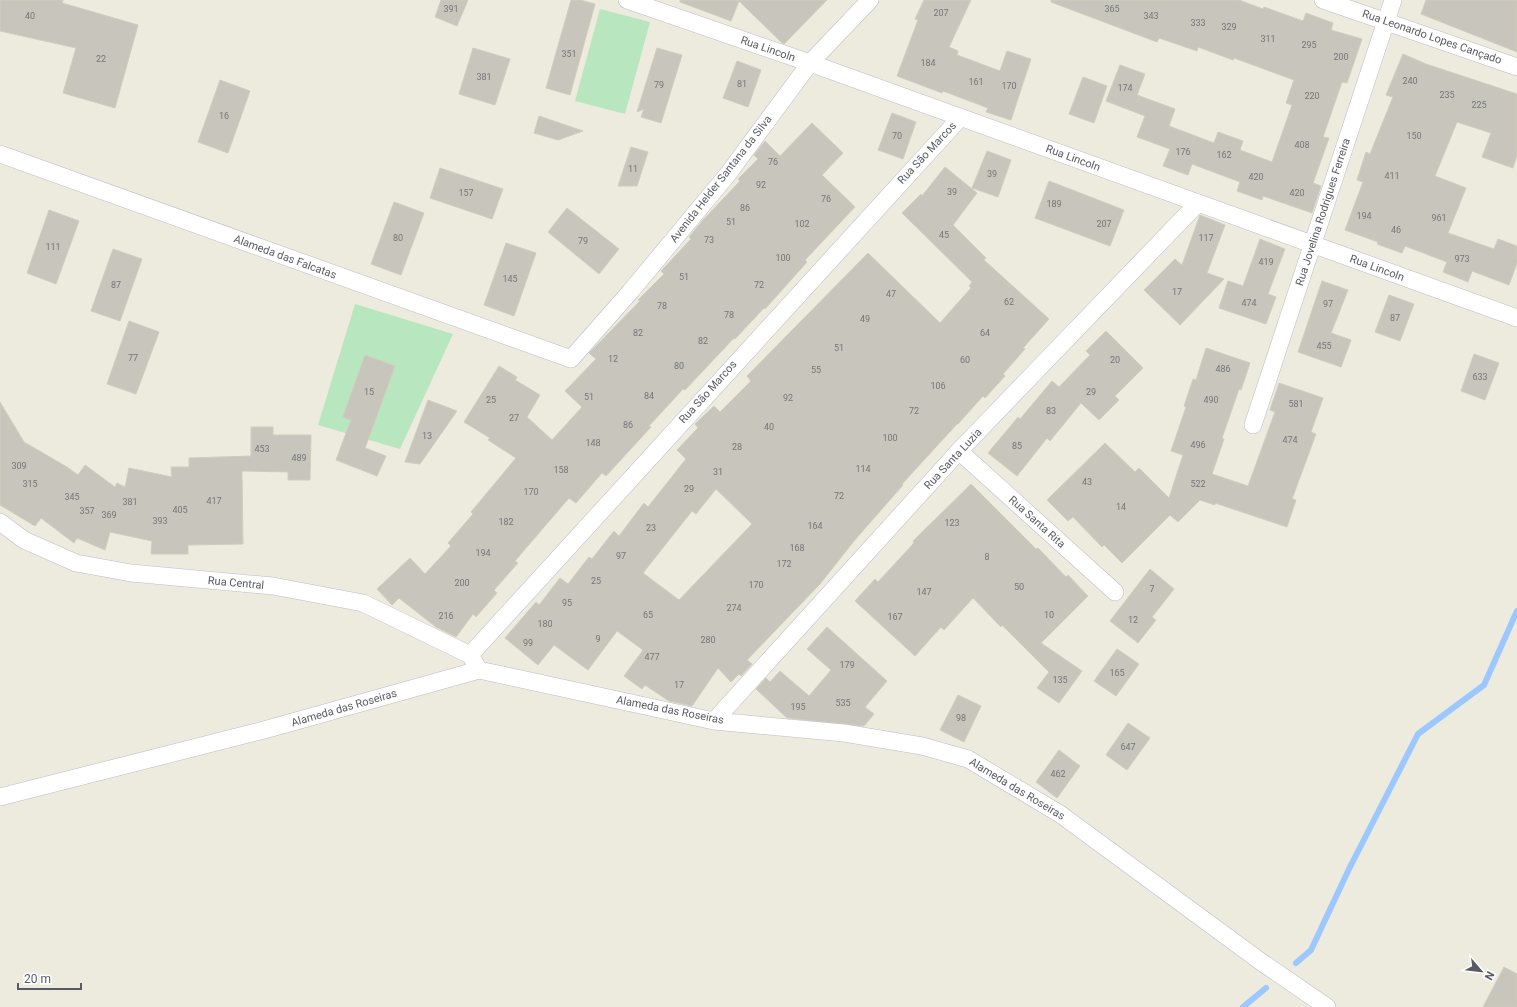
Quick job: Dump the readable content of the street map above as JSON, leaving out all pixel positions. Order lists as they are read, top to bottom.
{
  "streets": {
    "street": [
      "Rua Leonardo Lopes Cançado",
      "Rua Lincoln",
      "Rua São Marcos",
      "Avenida Helder Santana da Silva",
      "Rua Jovelina Rodrigues Ferreira",
      "Alameda das Falcatas",
      "Rua Santa Luzia",
      "Rua Santa Rita",
      "Rua Central",
      "Alameda das Roseiras"
    ]
  },
  "crossings": [
    ["Rua Leonardo Lopes Cançado", "Rua Jovelina Rodrigues Ferreira"],
    ["Rua Lincoln", "Rua São Marcos"],
    ["Rua Lincoln", "Avenida Helder Santana da Silva"],
    ["Rua Lincoln", "Rua Jovelina Rodrigues Ferreira"],
    ["Rua Lincoln", "Rua Santa Luzia"],
    ["Rua São Marcos", "Rua Central"],
    ["Avenida Helder Santana da Silva", "Alameda das Falcatas"],
    ["Rua Santa Luzia", "Rua Santa Rita"],
    ["Rua Santa Luzia", "Alameda das Roseiras"]
  ],
  "house_numbers": [
    "391",
    "365",
    "207",
    "40",
    "343",
    "333",
    "329",
    "311",
    "295",
    "351",
    "200",
    "22",
    "184",
    "381",
    "240",
    "161",
    "81",
    "79",
    "170",
    "174",
    "235",
    "220",
    "225",
    "16",
    "70",
    "150",
    "408",
    "176",
    "162",
    "76",
    "11",
    "39",
    "411",
    "420",
    "92",
    "39",
    "157",
    "420",
    "76",
    "189",
    "86",
    "194",
    "961",
    "51",
    "102",
    "207",
    "46",
    "45",
    "80",
    "117",
    "73",
    "79",
    "111",
    "100",
    "973",
    "419",
    "51",
    "145",
    "87",
    "72",
    "17",
    "47",
    "62",
    "474",
    "97",
    "78",
    "78",
    "87",
    "49",
    "82",
    "64",
    "82",
    "455",
    "51",
    "77",
    "12",
    "60",
    "20",
    "80",
    "486",
    "55",
    "633",
    "106",
    "15",
    "29",
    "84",
    "51",
    "92",
    "25",
    "490",
    "581",
    "72",
    "83",
    "27",
    "86",
    "40",
    "13",
    "100",
    "474",
    "148",
    "496",
    "85",
    "28",
    "453",
    "489",
    "309",
    "114",
    "158",
    "31",
    "43",
    "315",
    "522",
    "29",
    "170",
    "72",
    "345",
    "417",
    "381",
    "14",
    "405",
    "357",
    "369",
    "393",
    "182",
    "123",
    "164",
    "23",
    "168",
    "194",
    "97",
    "8",
    "172",
    "25",
    "200",
    "170",
    "50",
    "7",
    "147",
    "95",
    "274",
    "65",
    "10",
    "216",
    "167",
    "12",
    "180",
    "9",
    "280",
    "99",
    "477",
    "179",
    "165",
    "135",
    "17",
    "535",
    "195",
    "98",
    "647",
    "462"
  ],
  "scale_bar": "20 m",
  "north": "bottom right"
}
